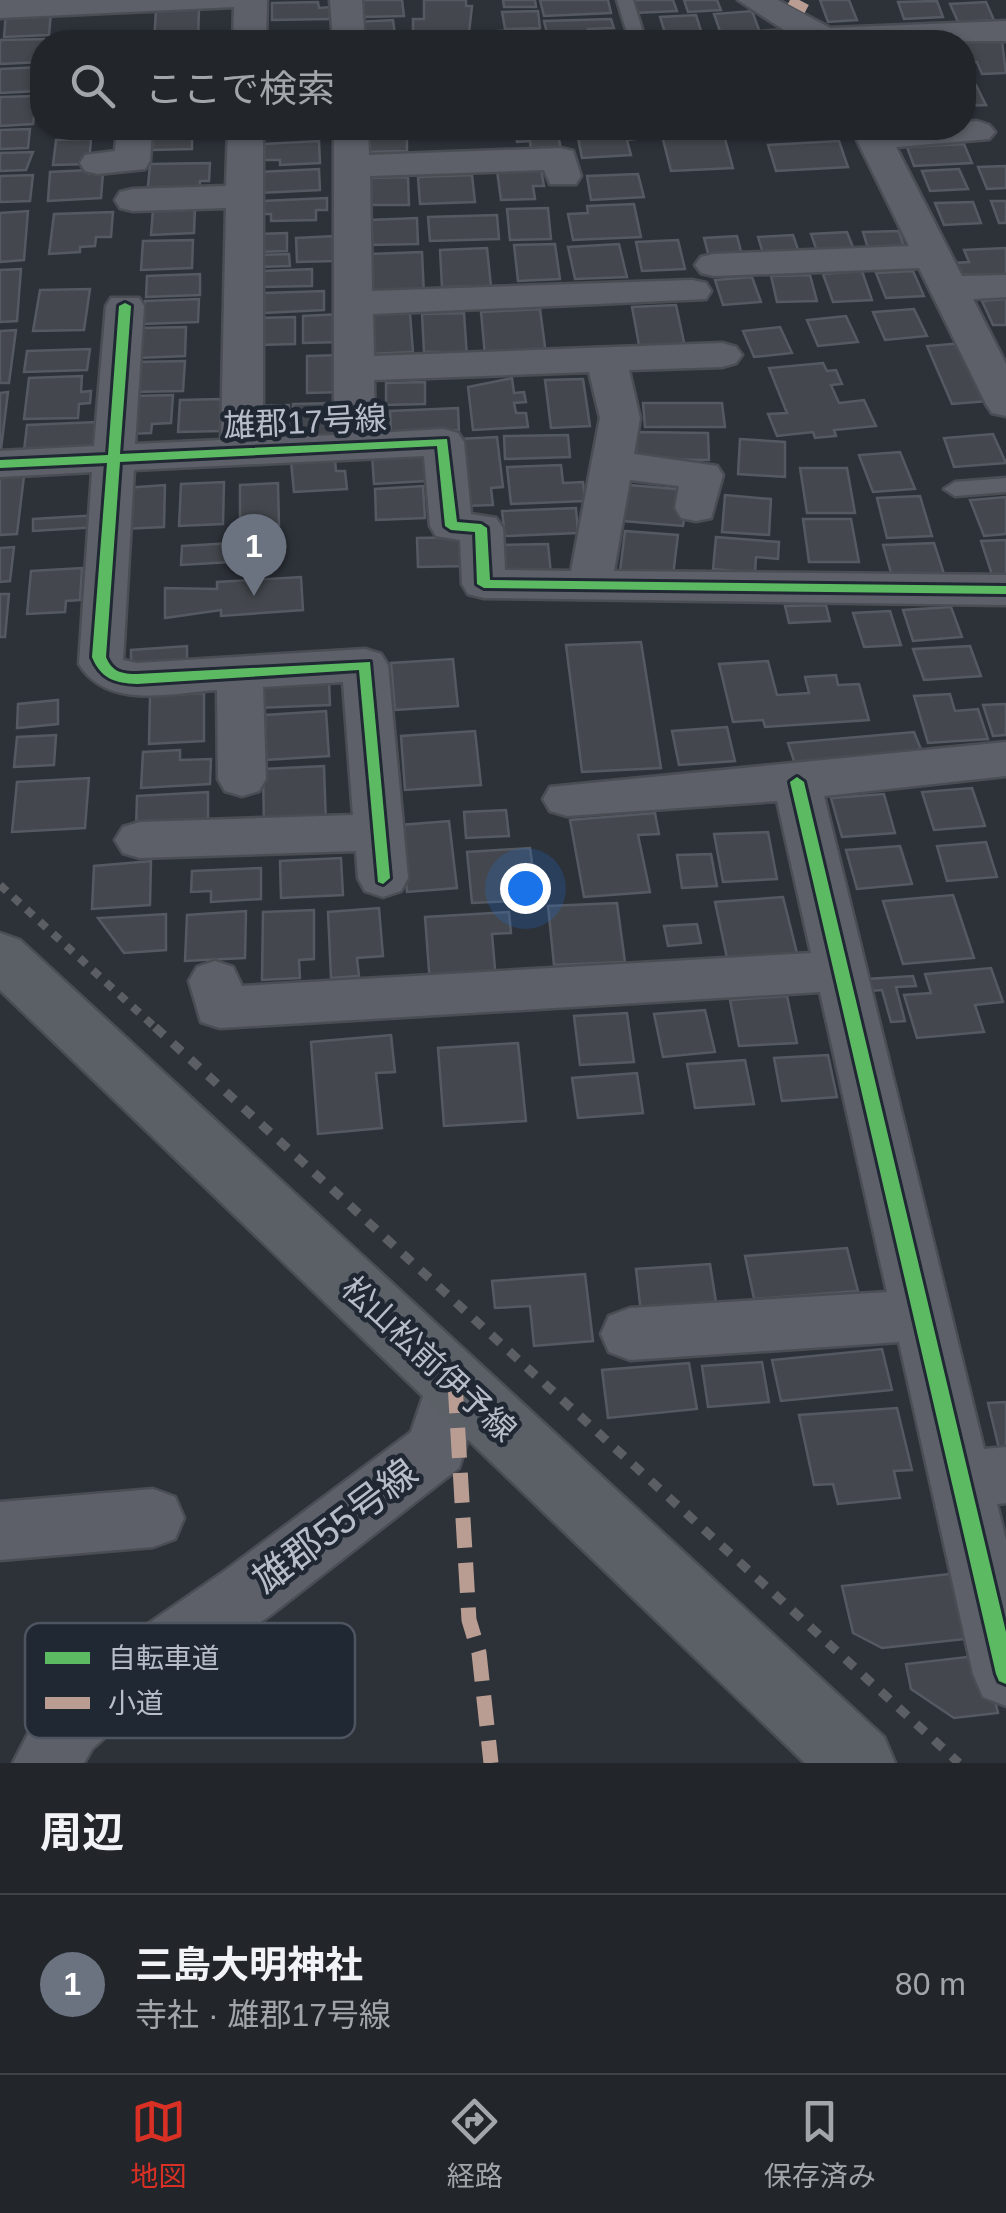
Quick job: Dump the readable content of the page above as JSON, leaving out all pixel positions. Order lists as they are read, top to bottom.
{
  "streets": {
    "main road": ["松山松前伊予線"],
    "street": ["雄郡17号線", "雄郡55号線"]
  },
  "crossings": [
    ["松山松前伊予線", "雄郡55号線"]
  ],
  "legend": ["自転車道", "小道"],
  "page": {
    "search": "ここで検索",
    "pins": "1",
    "heading": "周辺",
    "list": [
      {
        "mark": "1",
        "name": "三島大明神社",
        "note": "寺社 · 雄郡17号線",
        "value": "80 m"
      }
    ],
    "nav": ["地図", "経路", "保存済み"]
  }
}
